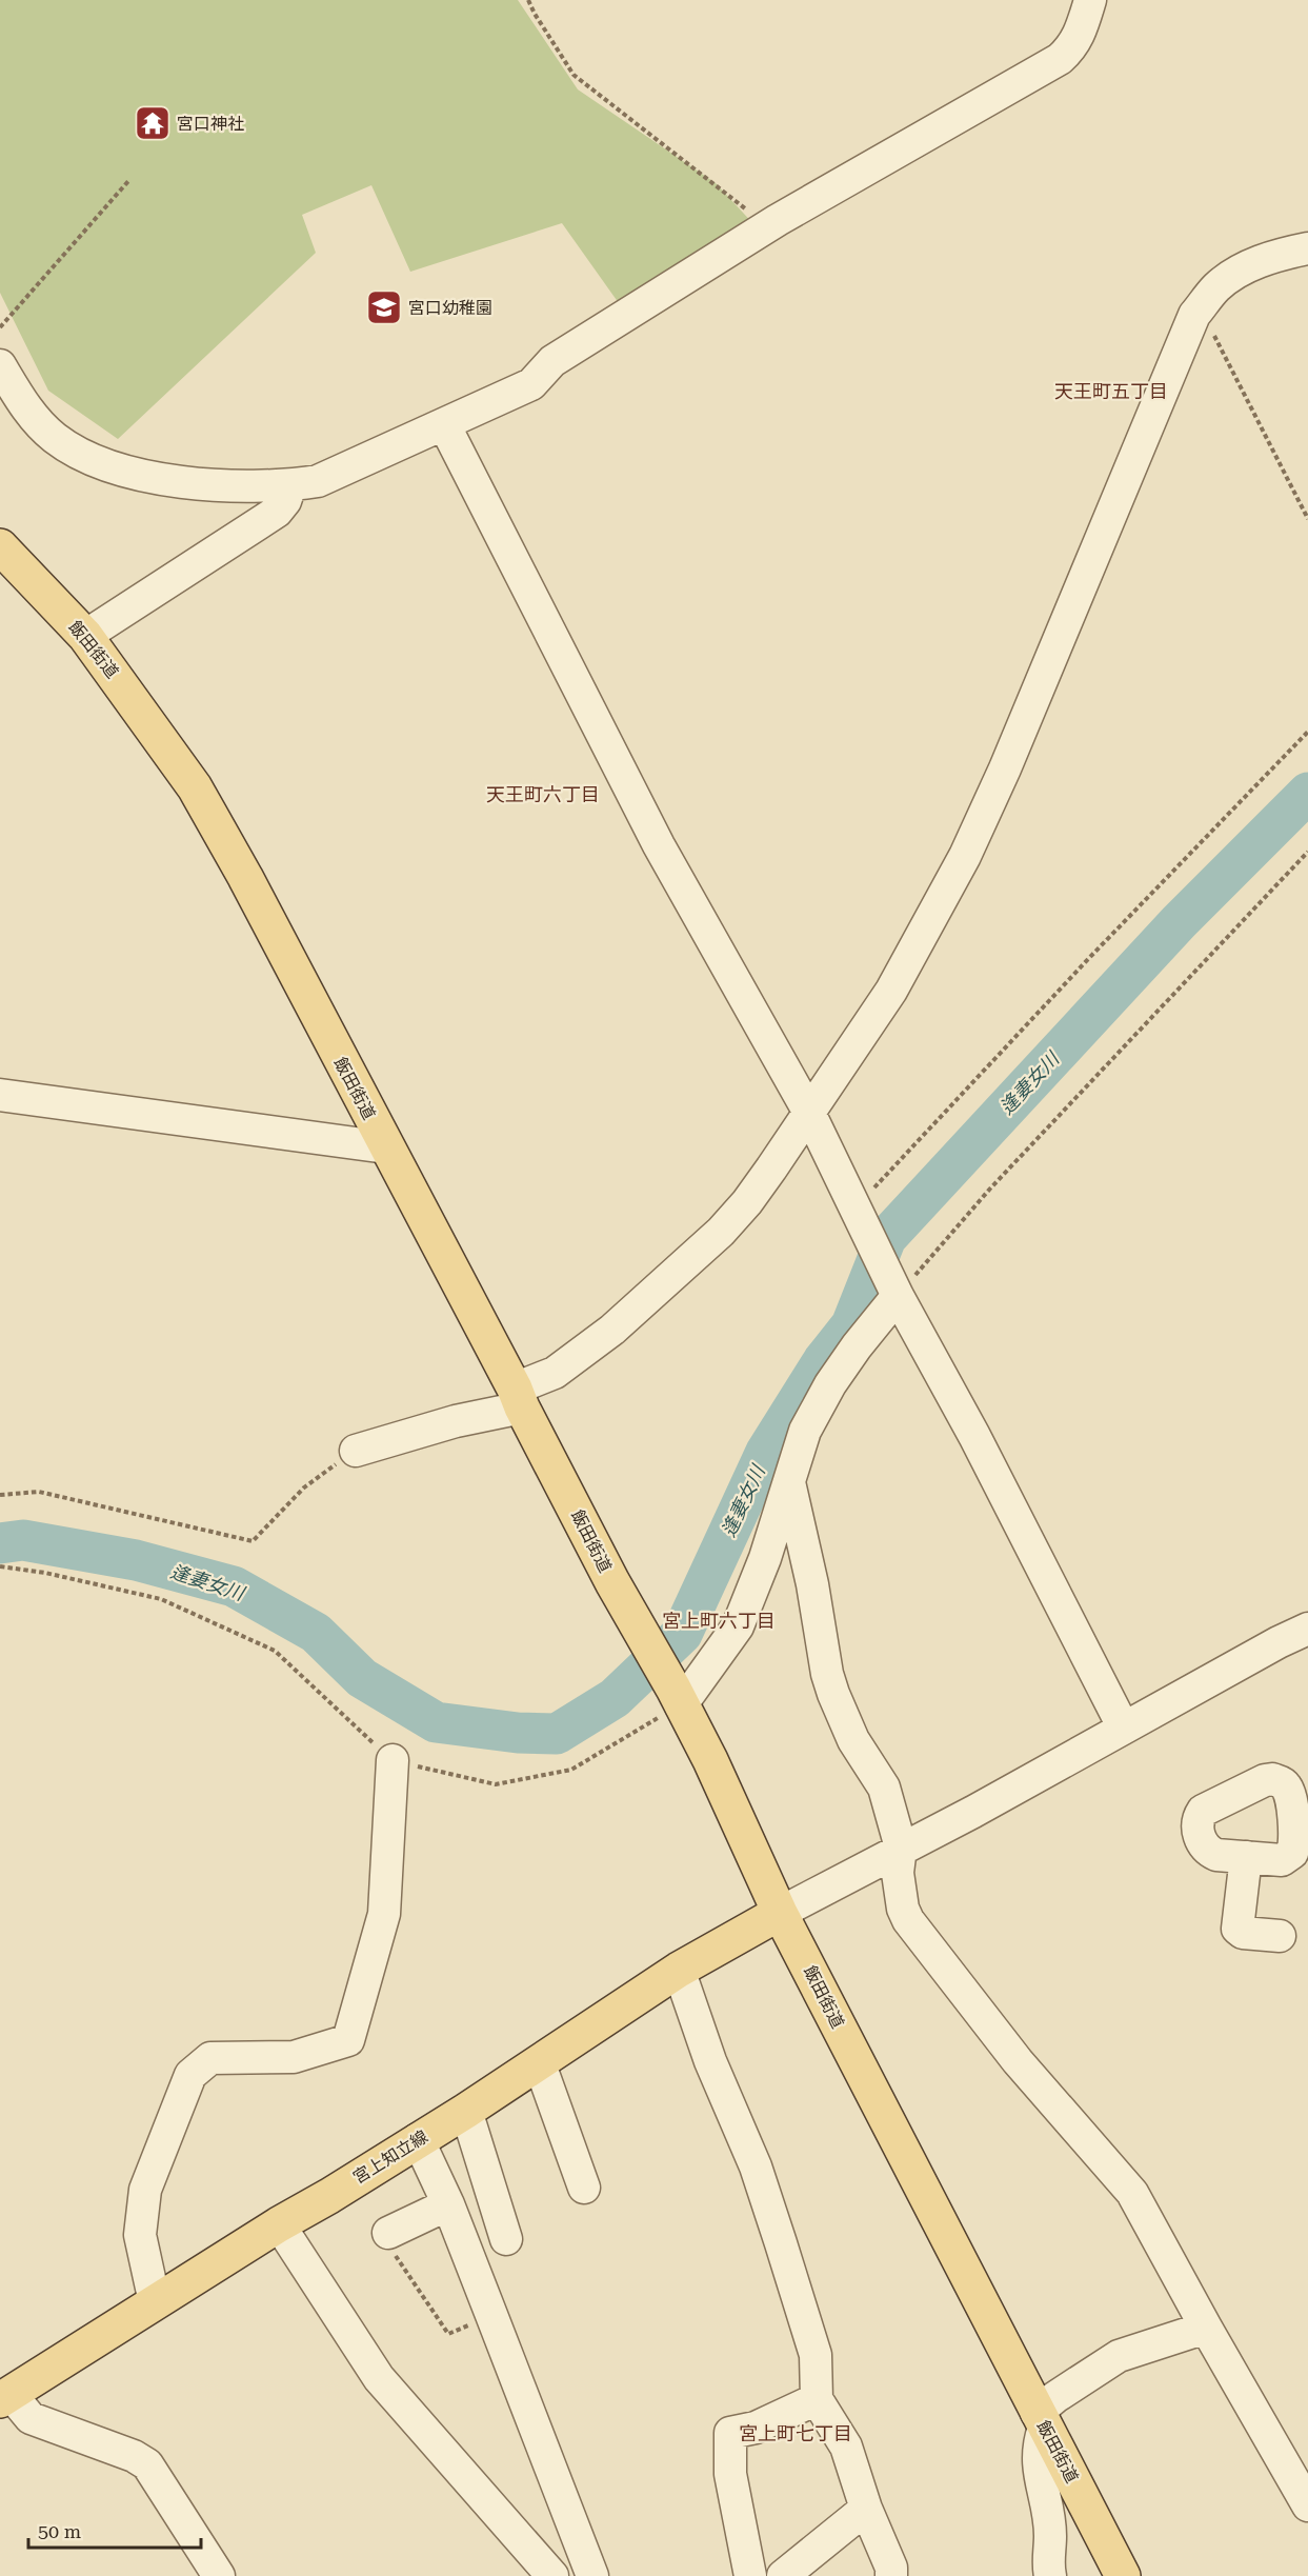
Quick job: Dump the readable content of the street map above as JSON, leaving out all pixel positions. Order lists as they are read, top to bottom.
{
  "streets": {
    "main road": ["飯田街道", "宮上知立線"]
  },
  "crossings": [
    ["飯田街道", "宮上知立線"]
  ],
  "districts": [
    "天王町五丁目",
    "天王町六丁目",
    "宮上町六丁目",
    "宮上町七丁目"
  ],
  "water": ["逢妻女川"],
  "places": {
    "temple": ["宮口神社"],
    "school or university": ["宮口幼稚園"]
  },
  "scale_bar": "50 m"
}
